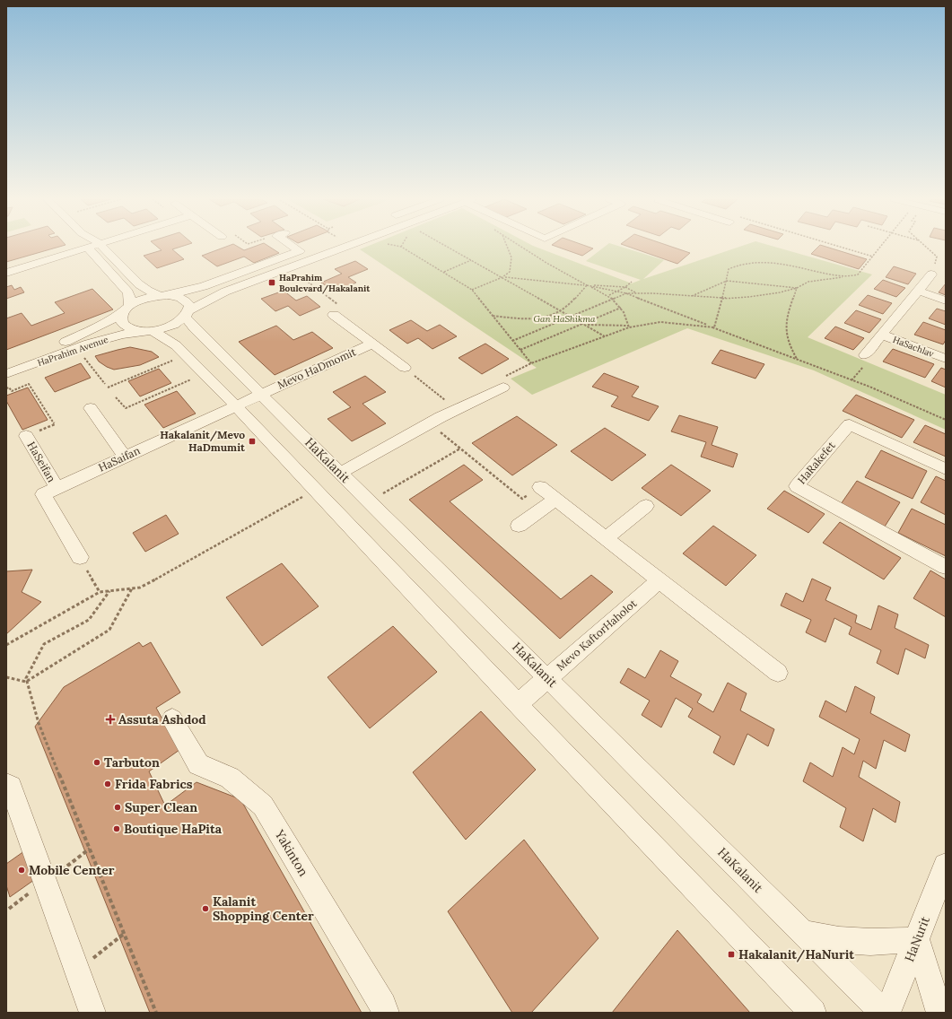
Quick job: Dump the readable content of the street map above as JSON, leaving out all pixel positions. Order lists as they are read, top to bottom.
{
  "streets": {
    "street": [
      "HaSachlav",
      "HaPrahim Avenue",
      "Mevo HaDmomit",
      "HaSaifan",
      "HaKalanit",
      "HaSeifan",
      "HaRakefet",
      "Mevo KaftorHaholot",
      "Yakinton",
      "HaNurit"
    ]
  },
  "crossings": [
    ["HaPrahim Avenue", "HaKalanit"],
    ["Mevo HaDmomit", "HaSaifan"],
    ["Mevo HaDmomit", "HaKalanit"],
    ["HaSaifan", "HaKalanit"],
    ["HaSaifan", "HaSeifan"],
    ["HaKalanit", "Mevo KaftorHaholot"]
  ],
  "parks": ["Gan HaShikma"],
  "places": {
    "transit": ["HaPrahim Boulevard/Hakalanit", "Hakalanit/Mevo HaDmumit", "Hakalanit/HaNurit"],
    "health": ["Assuta Ashdod"],
    "other": [
      "Tarbuton",
      "Frida Fabrics",
      "Super Clean",
      "Boutique HaPita",
      "Mobile Center",
      "Kalanit Shopping Center"
    ]
  }
}
